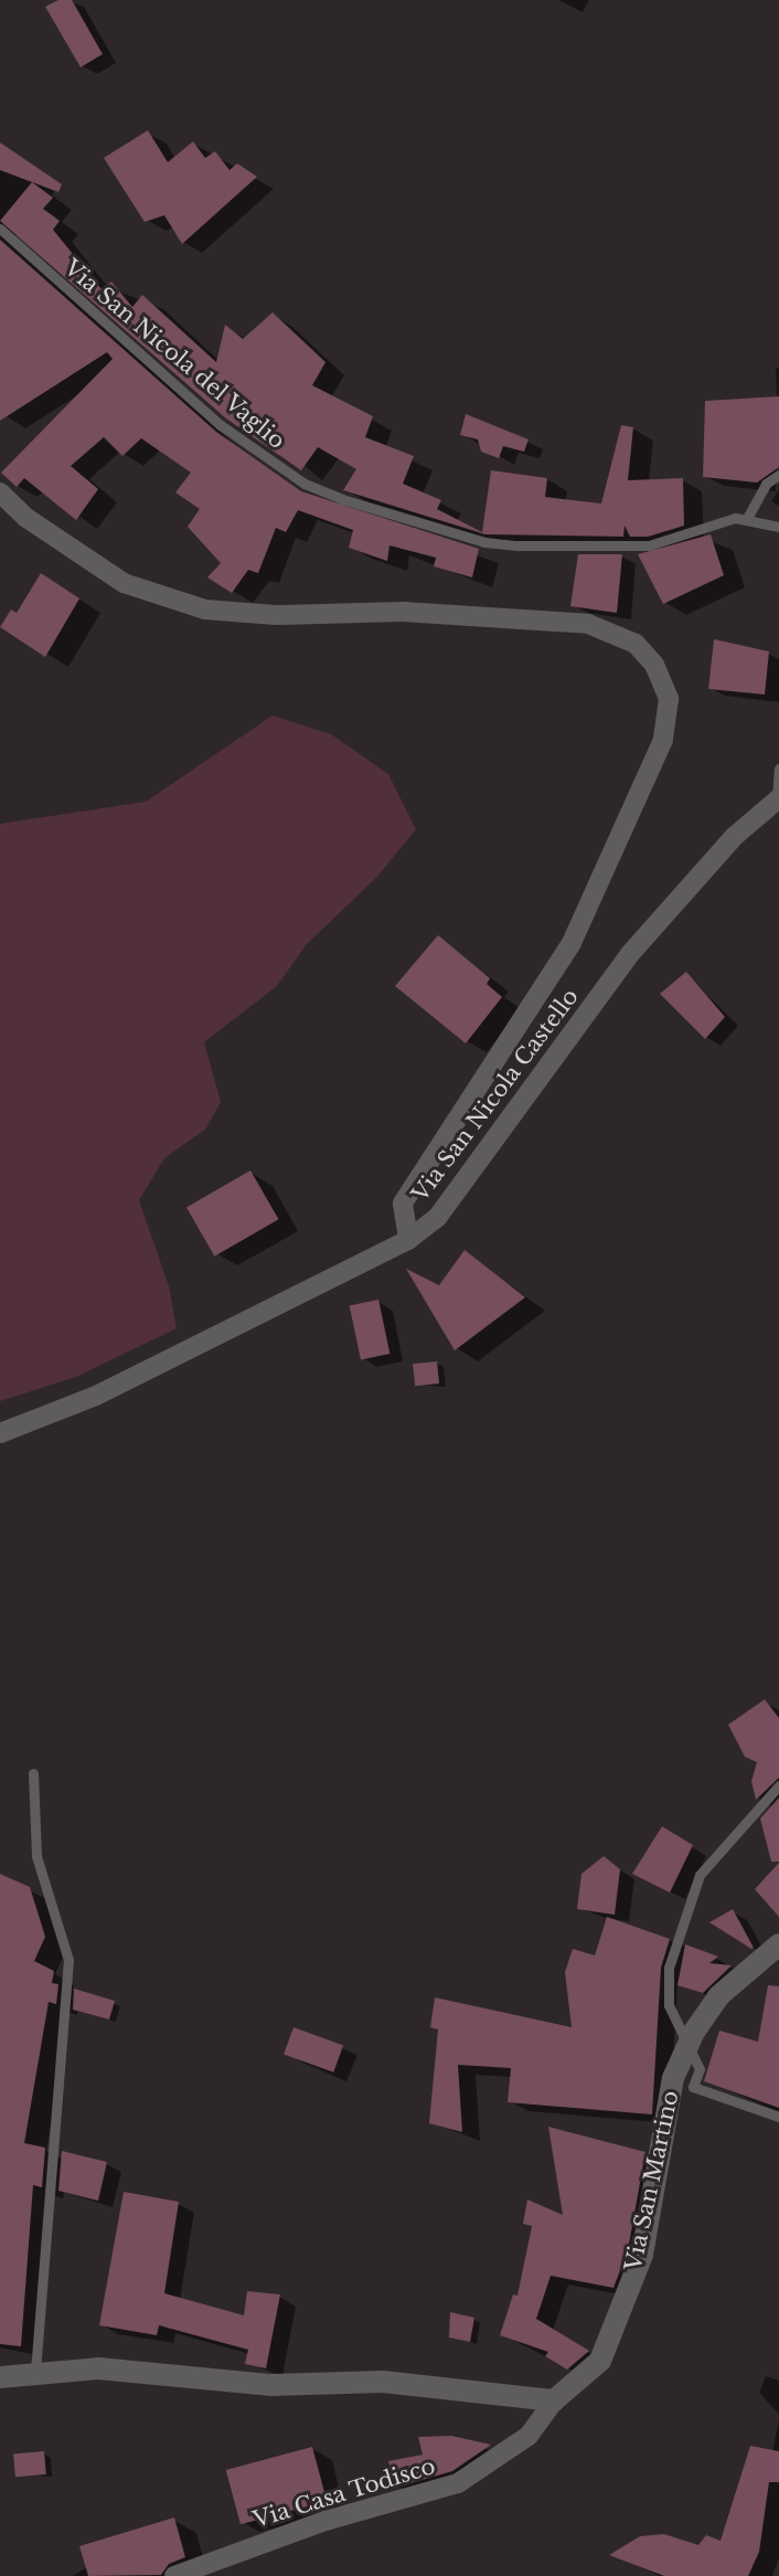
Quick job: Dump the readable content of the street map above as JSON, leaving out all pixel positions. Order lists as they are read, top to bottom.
{
  "streets": {
    "street": ["Via San Nicola Castello", "Via San Martino", "Via Casa Todisco"],
    "lane": ["Via San Nicola del Vaglio"]
  },
  "crossings": [
    ["Via San Martino", "Via Casa Todisco"]
  ]
}
